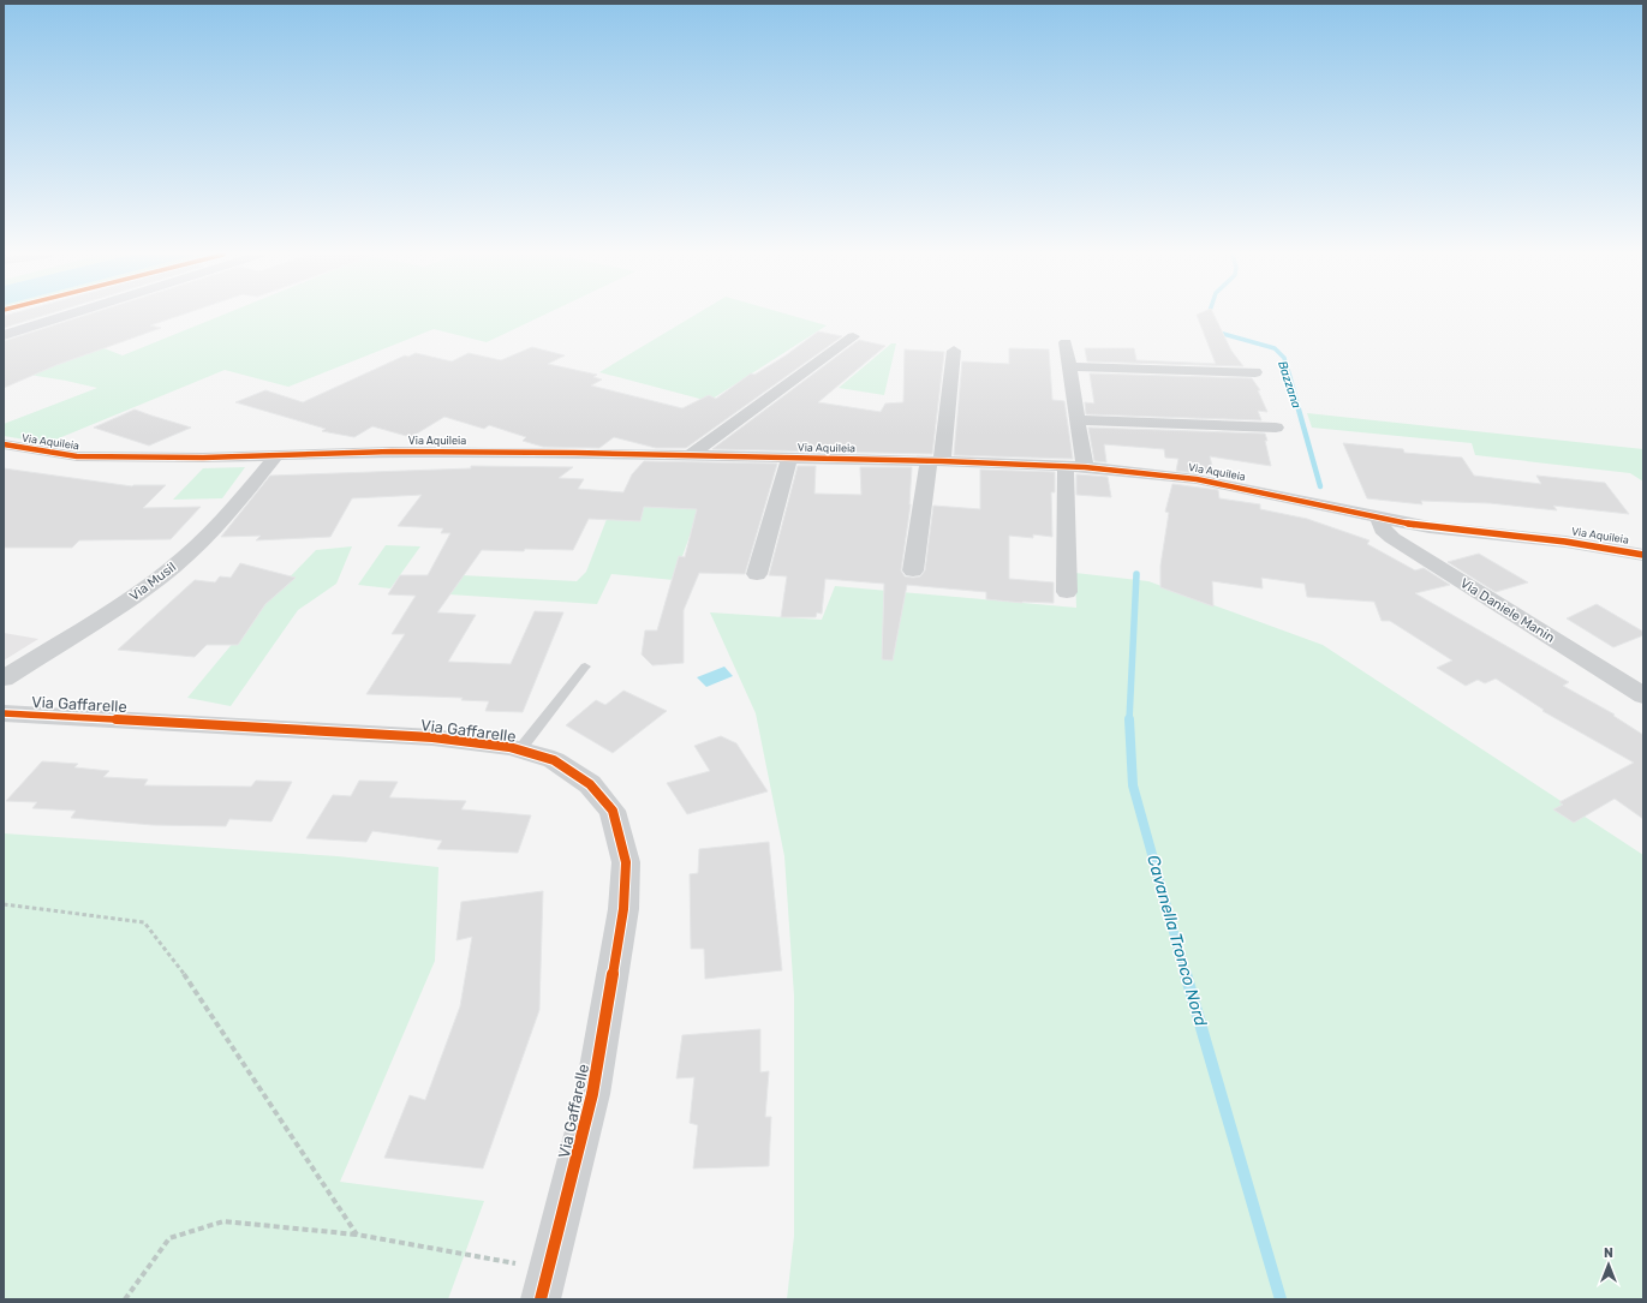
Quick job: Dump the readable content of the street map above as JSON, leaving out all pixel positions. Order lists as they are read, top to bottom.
{
  "streets": {
    "street": [
      "Via Aquileia",
      "Via Musil",
      "Via Daniele Manin",
      "Via Gaffarelle"
    ]
  },
  "crossings": [
    ["Via Aquileia", "Via Musil"],
    ["Via Aquileia", "Via Daniele Manin"]
  ],
  "water": ["Bazzana", "Cavanella Tronco Nord"],
  "north": "top"
}
